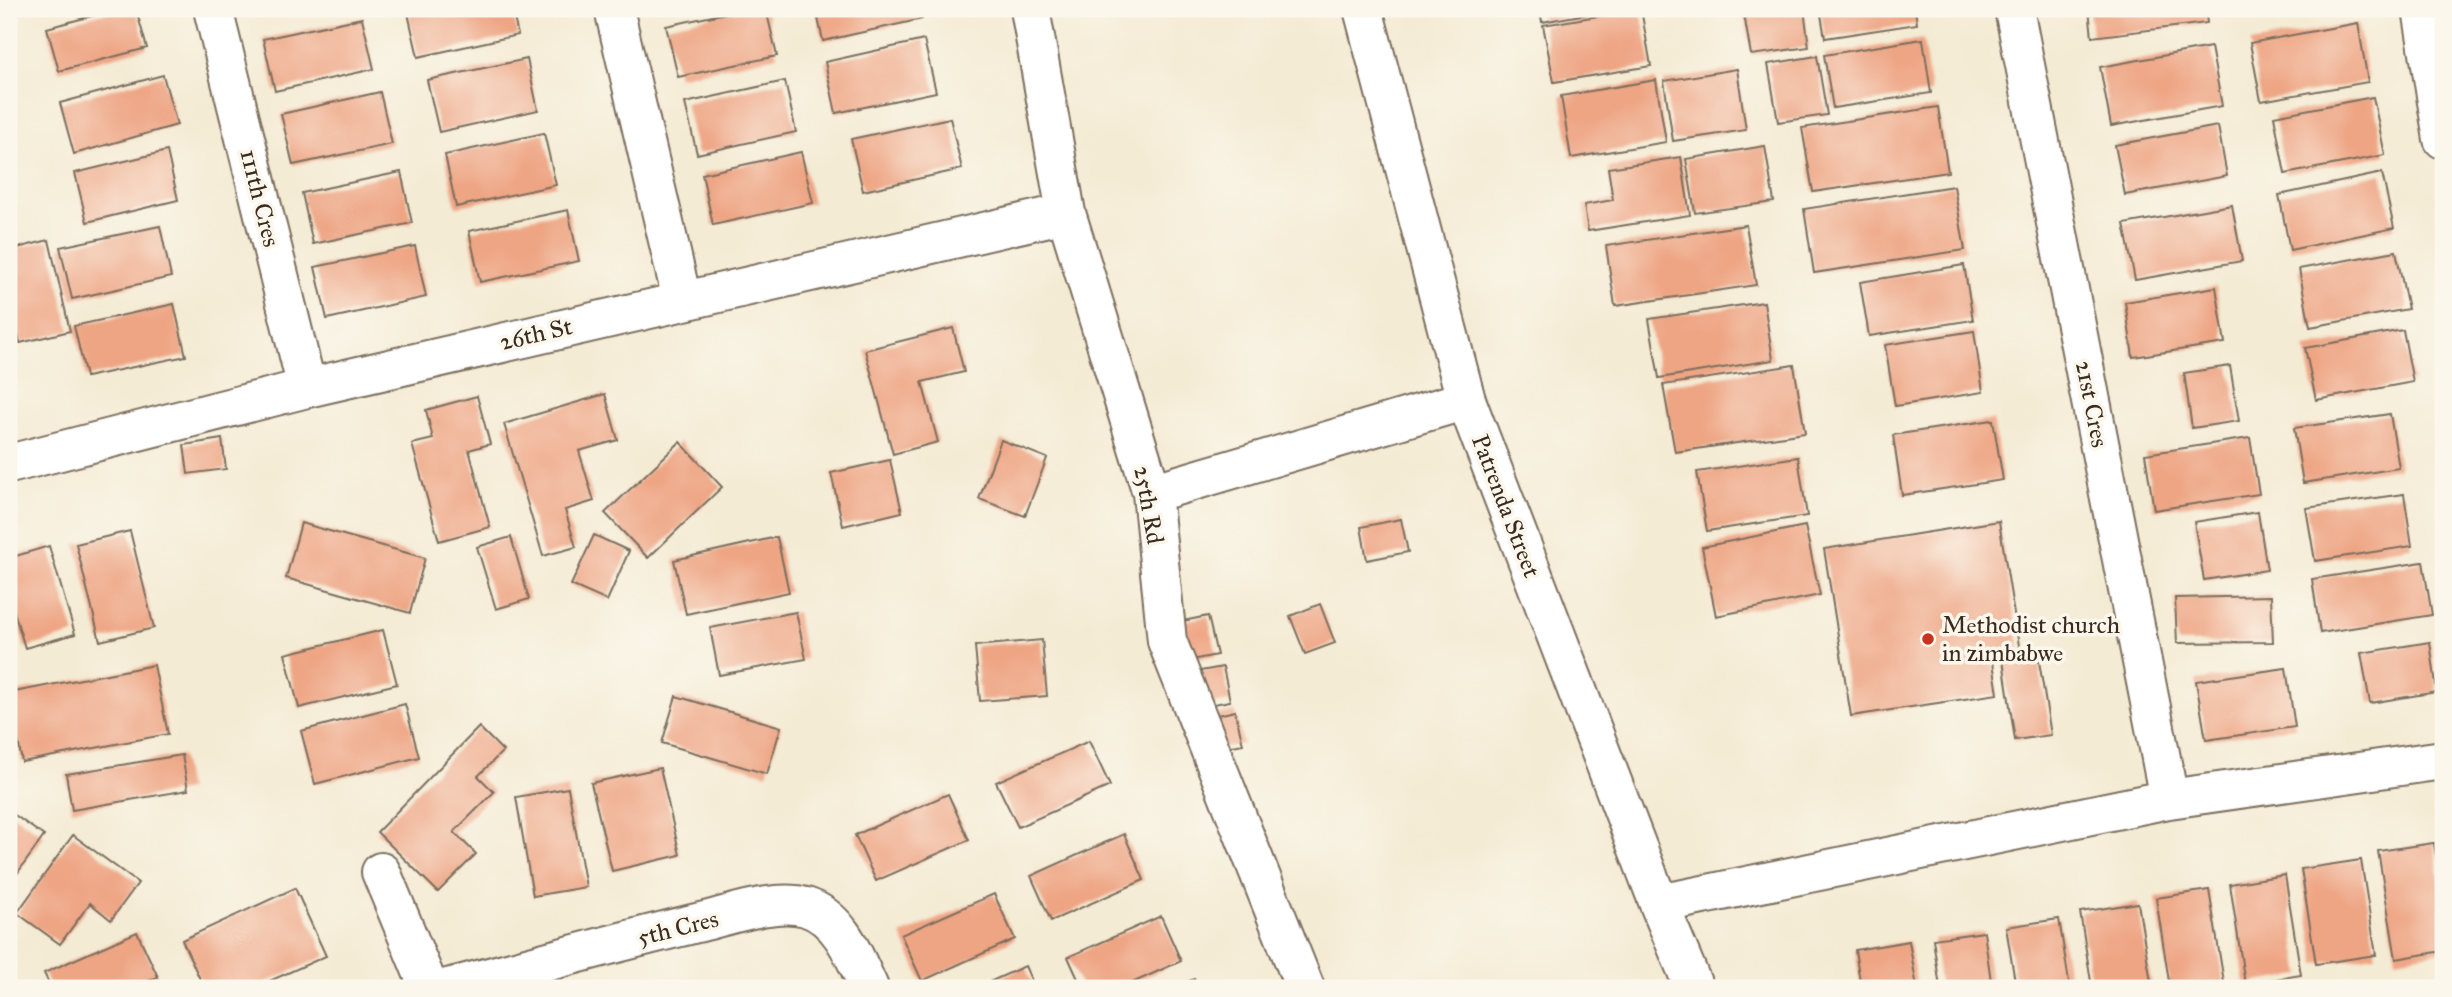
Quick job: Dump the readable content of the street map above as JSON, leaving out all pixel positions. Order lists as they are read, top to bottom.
{
  "streets": {
    "street": [
      "111th Cres",
      "26th St",
      "21st Cres",
      "25th Rd",
      "Patrenda Street",
      "5th Cres"
    ]
  },
  "crossings": [
    ["111th Cres", "26th St"],
    ["26th St", "25th Rd"]
  ],
  "places": ["Methodist church in zimbabwe"]
}
